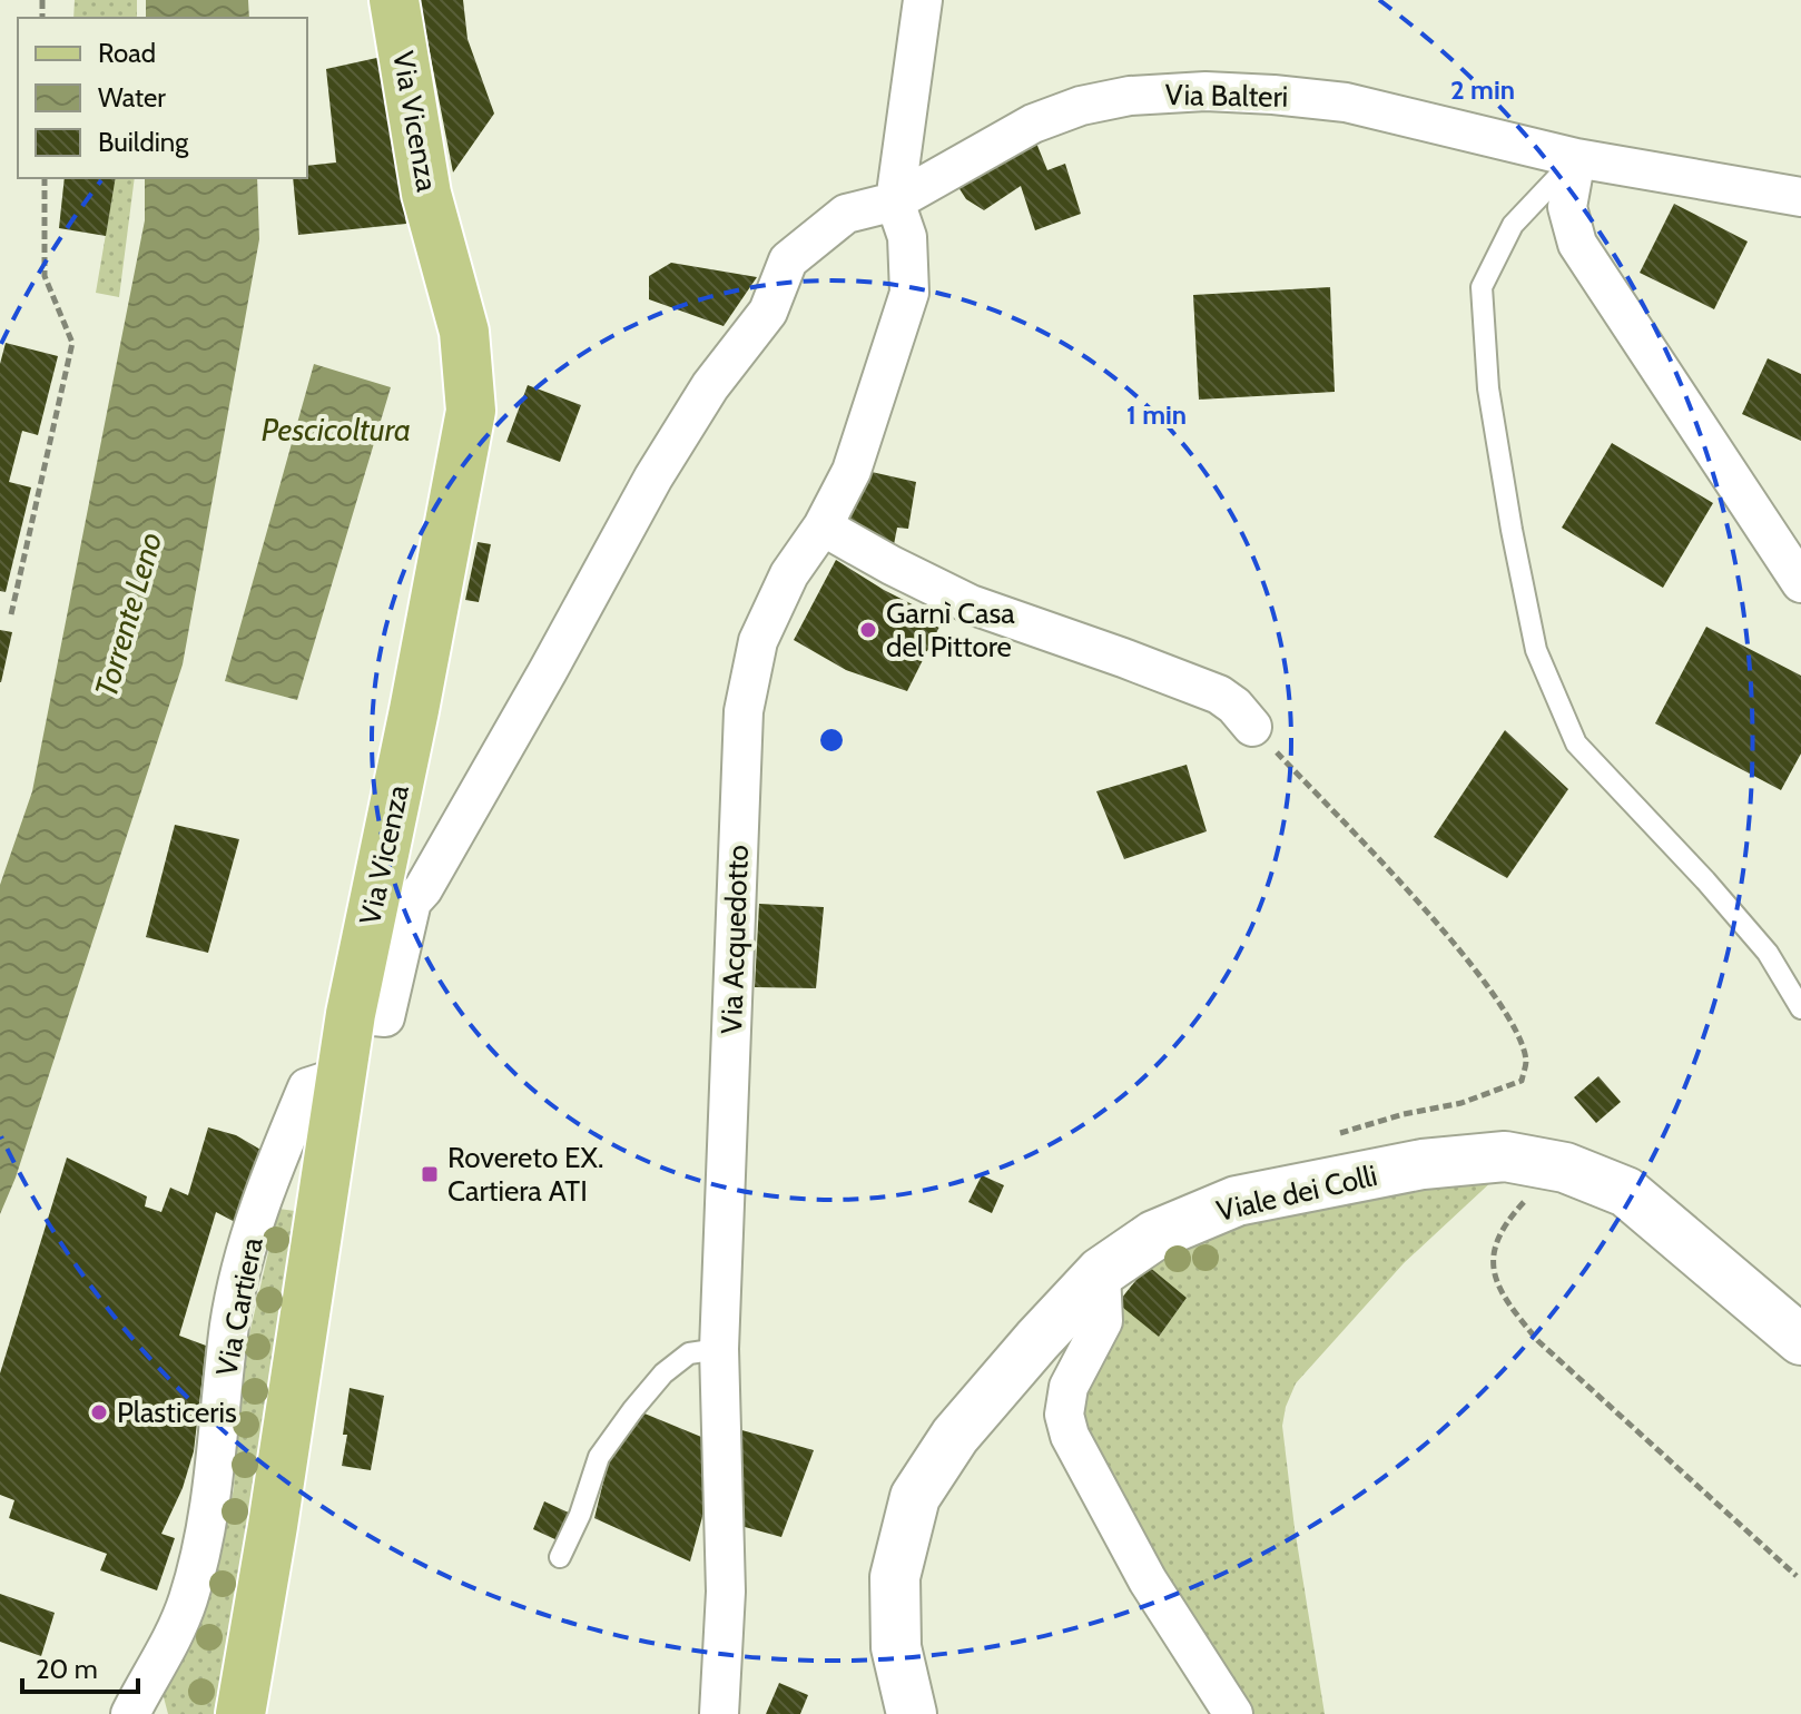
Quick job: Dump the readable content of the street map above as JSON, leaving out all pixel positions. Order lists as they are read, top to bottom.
{
  "streets": {
    "main road": ["Via Vicenza", "Viale dei Colli"],
    "street": ["Via Balteri", "Via Acquedotto", "Via Cartiera"]
  },
  "crossings": [
    ["Via Balteri", "Via Vicenza"],
    ["Via Balteri", "Via Acquedotto"],
    ["Via Vicenza", "Via Cartiera"]
  ],
  "water": ["Pescicoltura", "Torrente Leno"],
  "places": {
    "other": ["Garnì Casa del Pittore", "Plasticeris"],
    "transit": ["Rovereto EX. Cartiera ATI"]
  },
  "legend": ["Road", "Water", "Building"],
  "scale_bar": "20 m",
  "rings": ["2 min", "1 min"]
}
